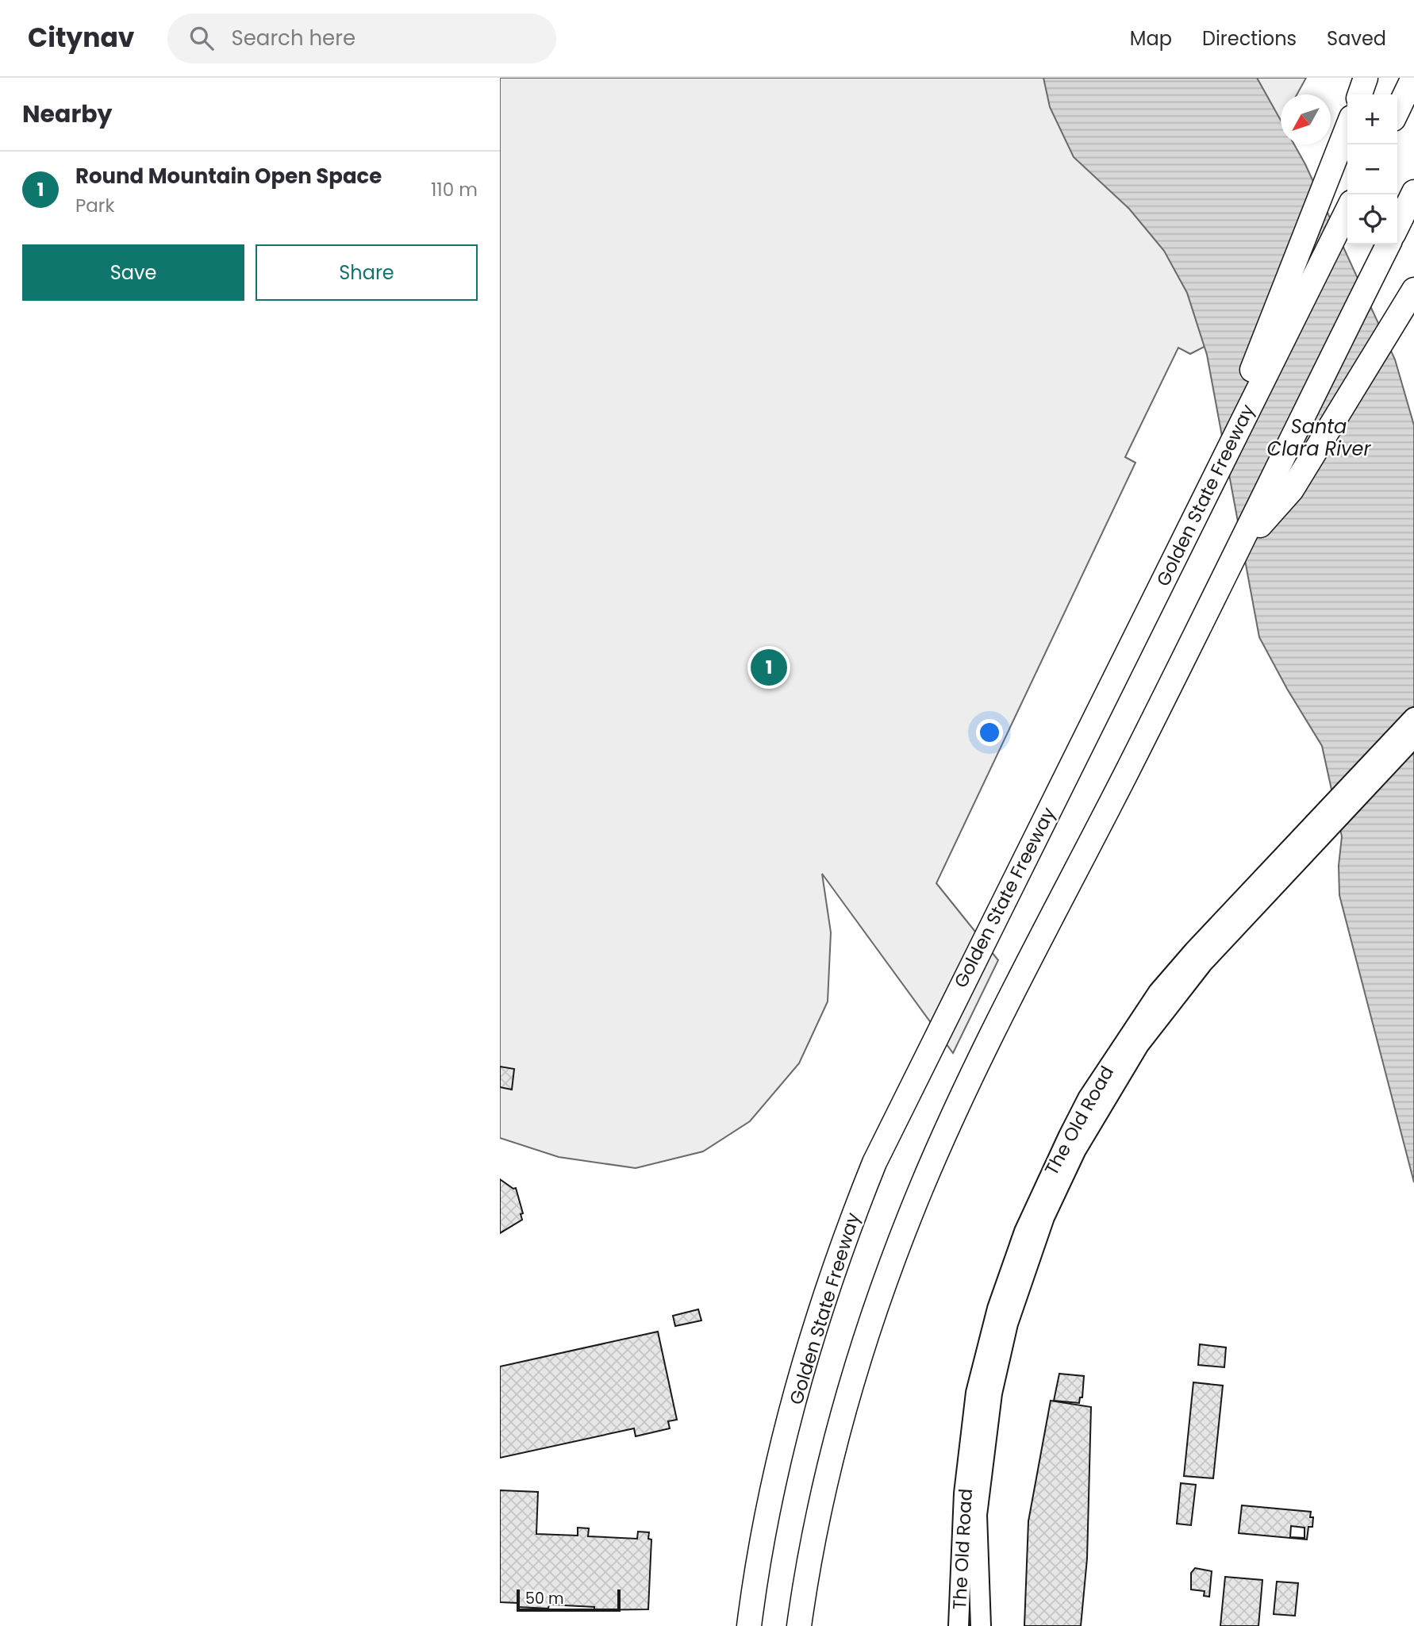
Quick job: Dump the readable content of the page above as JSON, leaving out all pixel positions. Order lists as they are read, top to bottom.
{
  "streets": {
    "highway": ["Golden State Freeway"],
    "main road": ["The Old Road"]
  },
  "water": ["Santa Clara River"],
  "scale_bar": "50 m",
  "north": "bottom left",
  "page": {
    "header": "Citynav",
    "search": "Search here",
    "nav": ["Map", "Directions", "Saved"],
    "heading": "Nearby",
    "map_buttons": ["+", "−"],
    "list": [
      {
        "mark": "1",
        "name": "Round Mountain Open Space",
        "note": "Park",
        "value": "110 m"
      }
    ],
    "buttons": ["Save", "Share"],
    "pins": "1",
    "scale": "50 m"
  }
}
